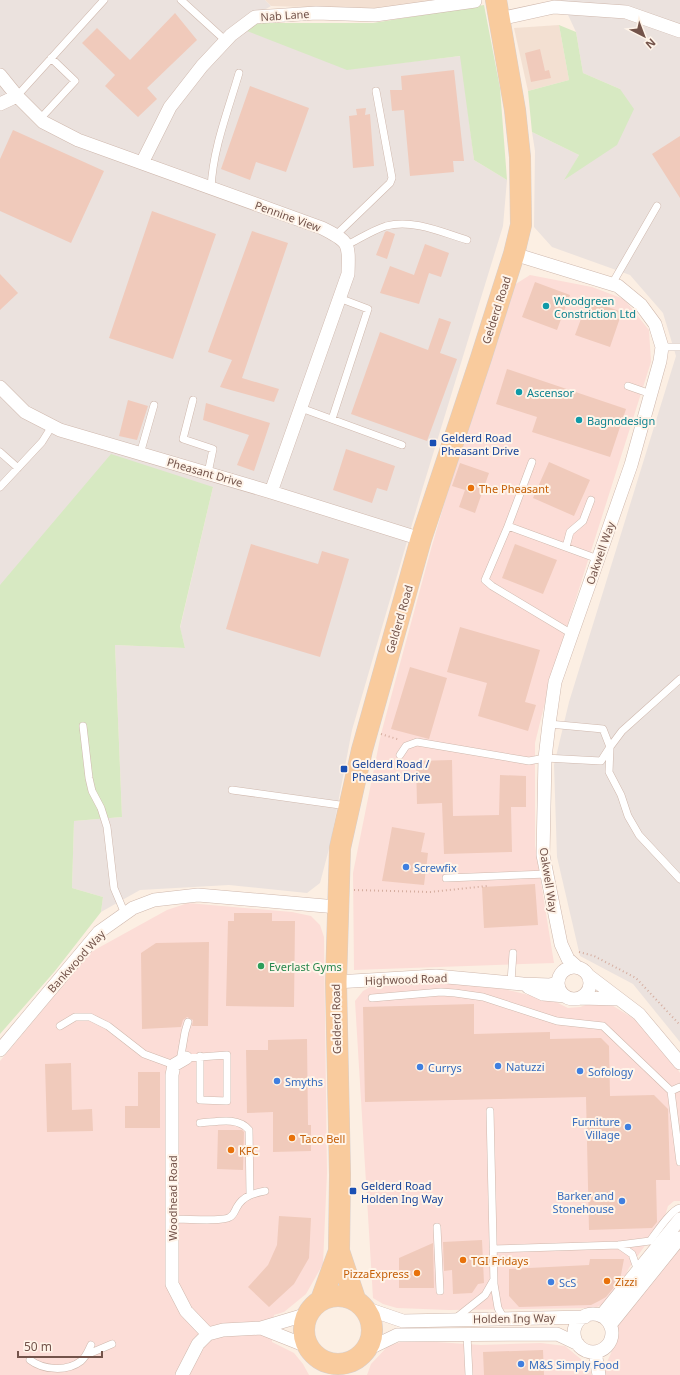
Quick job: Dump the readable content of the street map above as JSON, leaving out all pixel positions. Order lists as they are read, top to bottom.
{
  "streets": {
    "main road": ["Gelderd Road"],
    "street": [
      "Nab Lane",
      "Pennine View",
      "Pheasant Drive",
      "Oakwell Way",
      "Bankwood Way",
      "Highwood Road",
      "Woodhead Road",
      "Holden Ing Way"
    ]
  },
  "crossings": [
    ["Nab Lane", "Pennine View"],
    ["Gelderd Road", "Pheasant Drive"],
    ["Gelderd Road", "Bankwood Way"],
    ["Gelderd Road", "Highwood Road"],
    ["Gelderd Road", "Holden Ing Way"],
    ["Oakwell Way", "Highwood Road"]
  ],
  "places": {
    "other": [
      "Woodgreen Constriction Ltd",
      "Ascensor",
      "Bagnodesign",
      "The Pheasant",
      "Screwfix",
      "Everlast Gyms",
      "Natuzzi",
      "Currys",
      "Sofology",
      "Smyths",
      "Furniture Village",
      "Taco Bell",
      "KFC",
      "Barker and Stonehouse",
      "TGI Fridays",
      "PizzaExpress",
      "Zizzi",
      "ScS",
      "M&S Simply Food"
    ],
    "transit": ["Gelderd Road Pheasant Drive", "Gelderd Road / Pheasant Drive", "Gelderd Road Holden Ing Way"]
  },
  "scale_bar": "50 m",
  "north": "bottom right"
}
